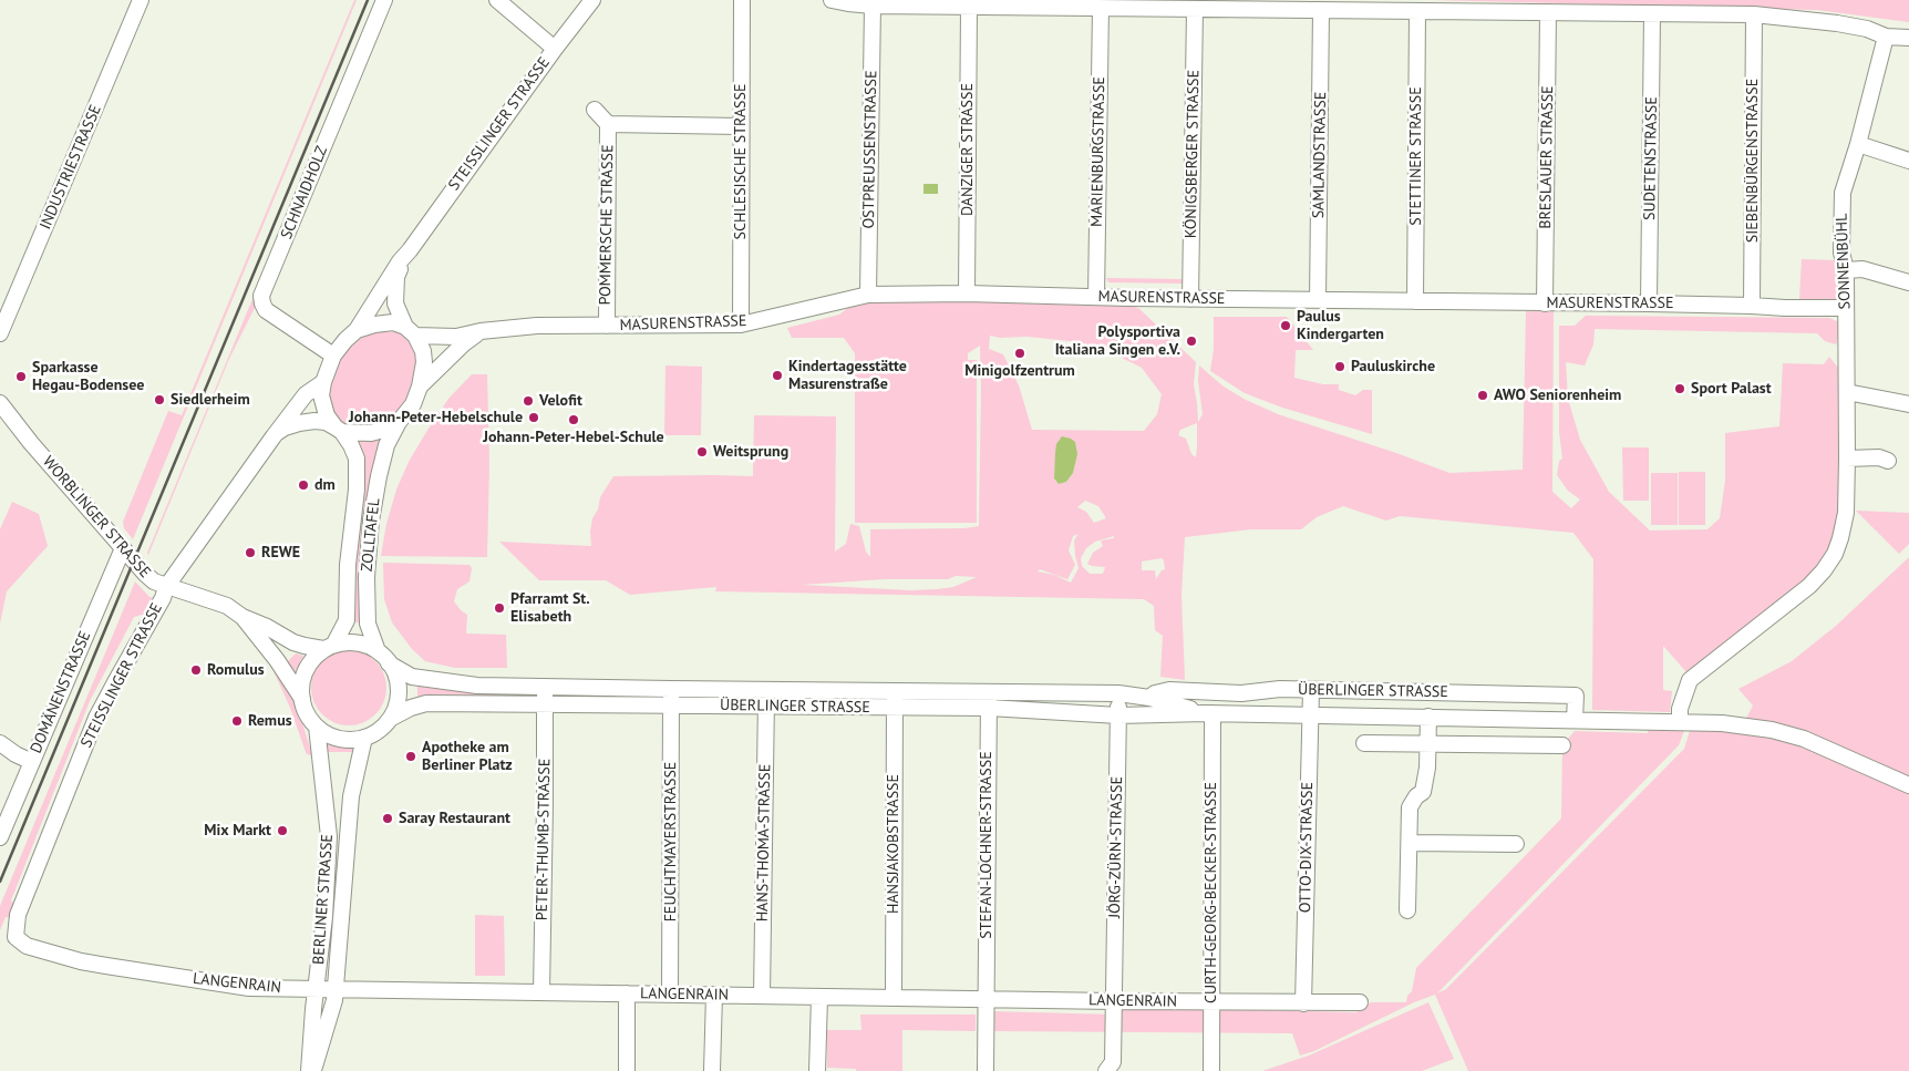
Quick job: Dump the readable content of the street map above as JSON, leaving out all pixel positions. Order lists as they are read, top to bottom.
{
  "streets": {
    "street": [
      "STEISSLINGER STRASSE",
      "OSTPREUSSENSTRASSE",
      "DANZIGER STRASSE",
      "MARIENBURGSTRASSE",
      "KÖNIGSBERGER STRASSE",
      "SAMLANDSTRASSE",
      "STETTINER STRASSE",
      "BRESLAUER STRASSE",
      "SUDETENSTRASSE",
      "SIEBENBÜRGENSTRASSE",
      "SCHLESISCHE STRASSE",
      "INDUSTRIESTRASSE",
      "SCHNAIDHOLZ",
      "POMMERSCHE STRASSE",
      "SONNENBÜHL",
      "MASURENSTRASSE",
      "WORBLINGER STRASSE",
      "ZOLLTAFEL",
      "ÜBERLINGER STRASSE",
      "DOMÄNENSTRASSE",
      "PETER-THUMB-STRASSE",
      "FEUCHTMAYERSTRASSE",
      "HANS-THOMA-STRASSE",
      "HANSJAKOBSTRASSE",
      "STEFAN-LOCHNER-STRASSE",
      "JÖRG-ZÜRN-STRASSE",
      "OTTO-DIX-STRASSE",
      "CURTH-GEORG-BECKER-STRASSE",
      "BERLINER STRASSE",
      "LANGENRAIN"
    ]
  },
  "crossings": [
    ["STEISSLINGER STRASSE", "SCHNAIDHOLZ"],
    ["STEISSLINGER STRASSE", "MASURENSTRASSE"],
    ["STEISSLINGER STRASSE", "WORBLINGER STRASSE"],
    ["STEISSLINGER STRASSE", "ZOLLTAFEL"],
    ["STEISSLINGER STRASSE", "LANGENRAIN"],
    ["OSTPREUSSENSTRASSE", "MASURENSTRASSE"],
    ["DANZIGER STRASSE", "MASURENSTRASSE"],
    ["MARIENBURGSTRASSE", "MASURENSTRASSE"],
    ["KÖNIGSBERGER STRASSE", "MASURENSTRASSE"],
    ["SAMLANDSTRASSE", "MASURENSTRASSE"],
    ["STETTINER STRASSE", "MASURENSTRASSE"],
    ["BRESLAUER STRASSE", "MASURENSTRASSE"],
    ["SUDETENSTRASSE", "MASURENSTRASSE"],
    ["SIEBENBÜRGENSTRASSE", "MASURENSTRASSE"],
    ["SCHLESISCHE STRASSE", "POMMERSCHE STRASSE"],
    ["SCHLESISCHE STRASSE", "MASURENSTRASSE"],
    ["SCHNAIDHOLZ", "MASURENSTRASSE"],
    ["SCHNAIDHOLZ", "ZOLLTAFEL"],
    ["POMMERSCHE STRASSE", "MASURENSTRASSE"],
    ["SONNENBÜHL", "MASURENSTRASSE"],
    ["SONNENBÜHL", "ÜBERLINGER STRASSE"],
    ["MASURENSTRASSE", "ZOLLTAFEL"],
    ["WORBLINGER STRASSE", "ZOLLTAFEL"],
    ["WORBLINGER STRASSE", "ÜBERLINGER STRASSE"],
    ["WORBLINGER STRASSE", "DOMÄNENSTRASSE"],
    ["WORBLINGER STRASSE", "BERLINER STRASSE"],
    ["ZOLLTAFEL", "ÜBERLINGER STRASSE"],
    ["ZOLLTAFEL", "BERLINER STRASSE"],
    ["ÜBERLINGER STRASSE", "PETER-THUMB-STRASSE"],
    ["ÜBERLINGER STRASSE", "FEUCHTMAYERSTRASSE"],
    ["ÜBERLINGER STRASSE", "HANS-THOMA-STRASSE"],
    ["ÜBERLINGER STRASSE", "HANSJAKOBSTRASSE"],
    ["ÜBERLINGER STRASSE", "STEFAN-LOCHNER-STRASSE"],
    ["ÜBERLINGER STRASSE", "JÖRG-ZÜRN-STRASSE"],
    ["ÜBERLINGER STRASSE", "OTTO-DIX-STRASSE"],
    ["ÜBERLINGER STRASSE", "CURTH-GEORG-BECKER-STRASSE"],
    ["ÜBERLINGER STRASSE", "BERLINER STRASSE"],
    ["PETER-THUMB-STRASSE", "LANGENRAIN"],
    ["FEUCHTMAYERSTRASSE", "LANGENRAIN"],
    ["HANS-THOMA-STRASSE", "LANGENRAIN"],
    ["HANSJAKOBSTRASSE", "LANGENRAIN"],
    ["STEFAN-LOCHNER-STRASSE", "LANGENRAIN"],
    ["JÖRG-ZÜRN-STRASSE", "LANGENRAIN"],
    ["OTTO-DIX-STRASSE", "LANGENRAIN"],
    ["CURTH-GEORG-BECKER-STRASSE", "LANGENRAIN"],
    ["BERLINER STRASSE", "LANGENRAIN"]
  ],
  "places": [
    "Paulus Kindergarten",
    "Polysportiva Italiana Singen e.V.",
    "Minigolfzentrum",
    "Pauluskirche",
    "Kindertagesstätte Masurenstraße",
    "Sparkasse Hegau-Bodensee",
    "Sport Palast",
    "AWO Seniorenheim",
    "Siedlerheim",
    "Velofit",
    "Johann-Peter-Hebelschule",
    "Johann-Peter-Hebel-Schule",
    "Weitsprung",
    "dm",
    "REWE",
    "Pfarramt St. Elisabeth",
    "Romulus",
    "Remus",
    "Apotheke am Berliner Platz",
    "Saray Restaurant",
    "Mix Markt"
  ]
}
